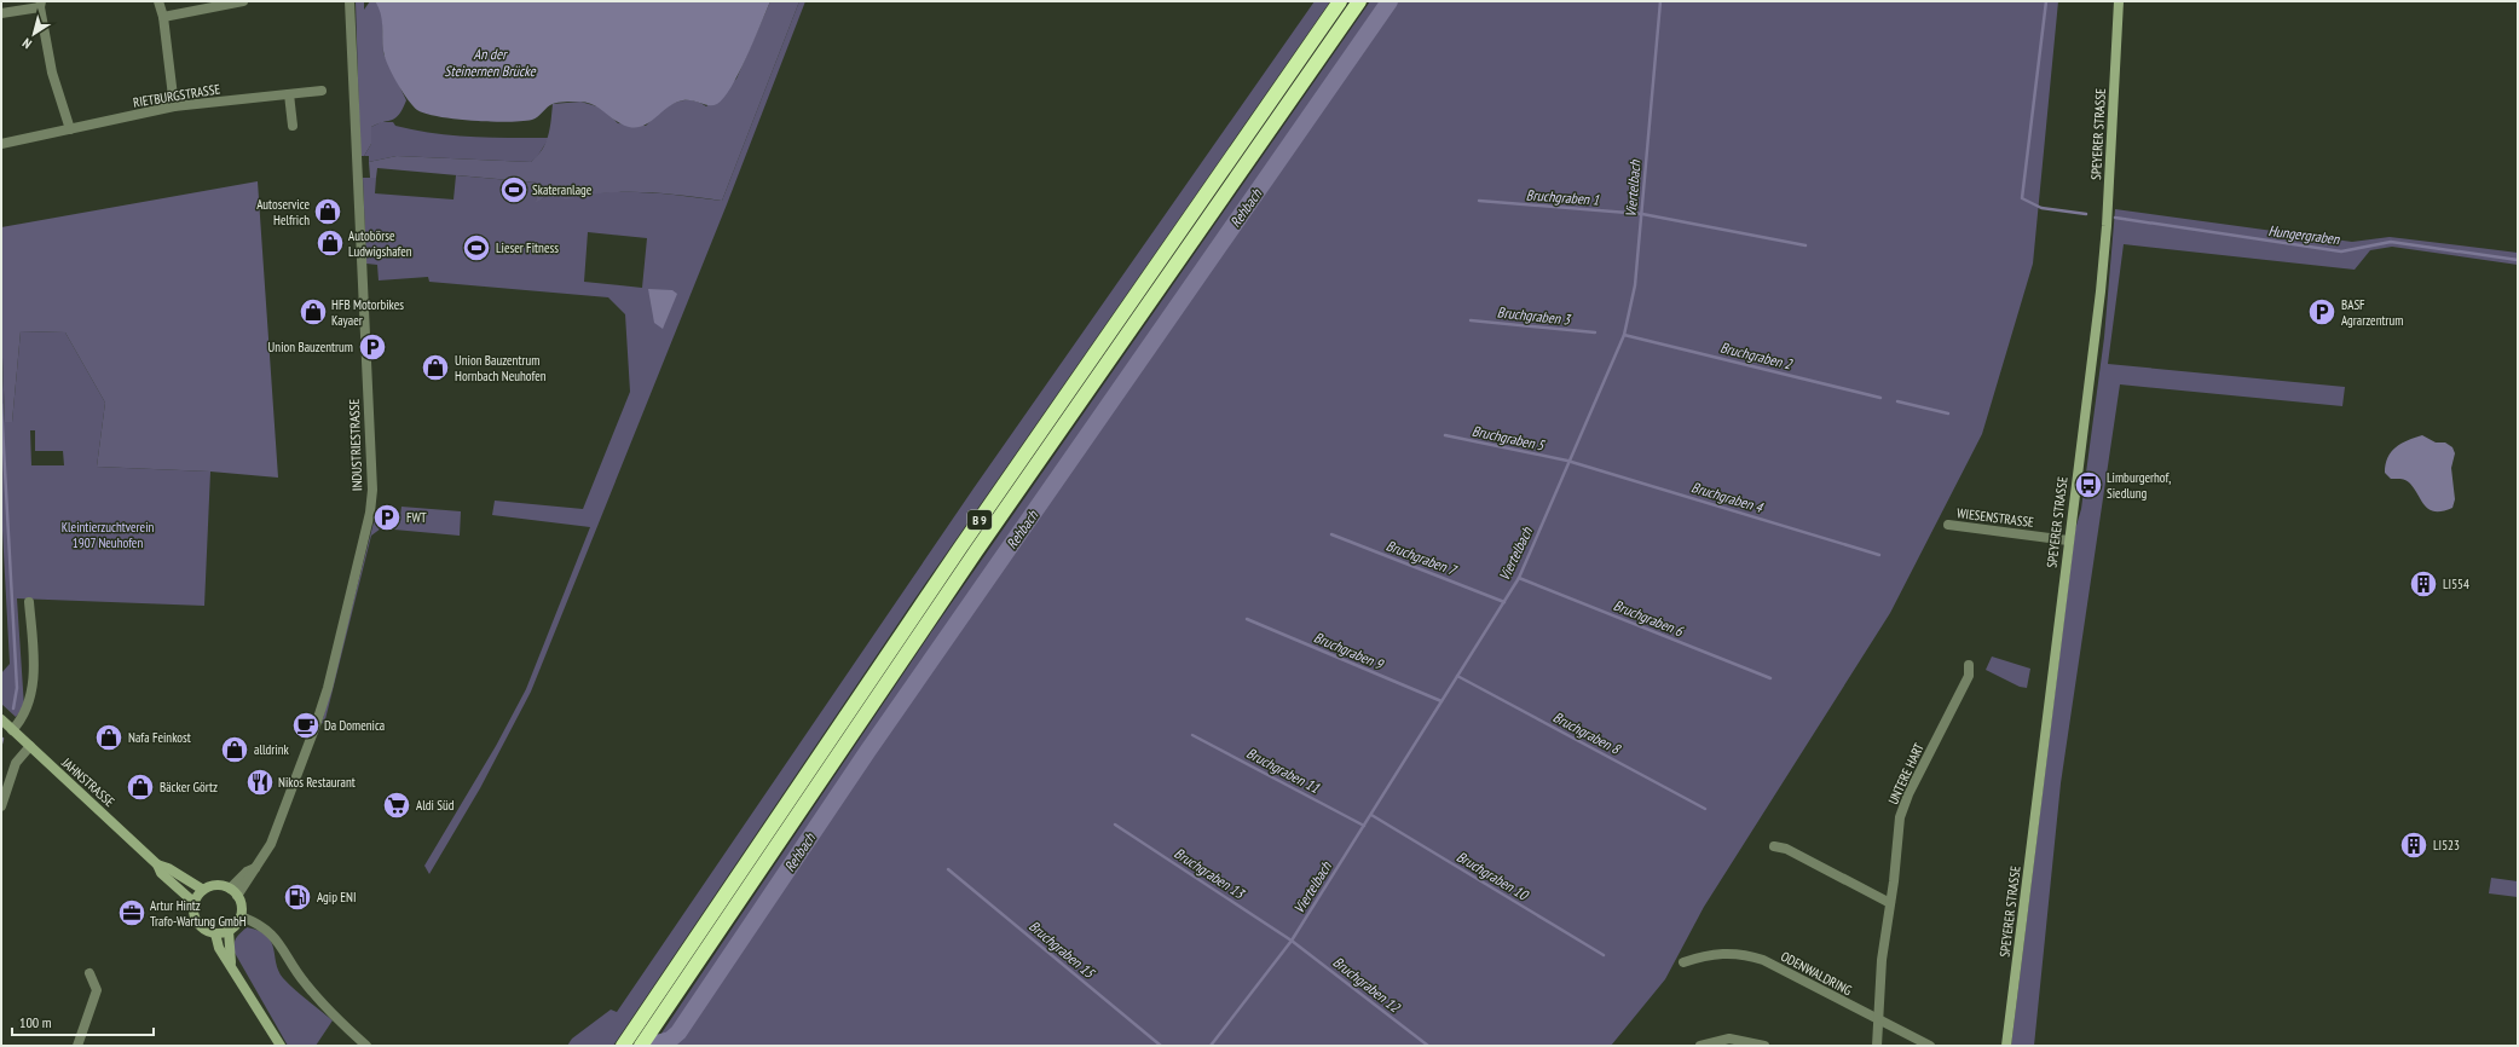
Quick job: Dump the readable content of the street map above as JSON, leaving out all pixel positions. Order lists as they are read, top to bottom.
{
  "streets": {
    "highway": ["B 9"],
    "street": [
      "RIETBURGSTRASSE",
      "SPEYERER STRASSE",
      "INDUSTRIESTRASSE",
      "WIESENSTRASSE",
      "UNTERE HART",
      "JAHNSTRASSE",
      "ODENWALDRING"
    ]
  },
  "crossings": [
    ["SPEYERER STRASSE", "WIESENSTRASSE"],
    ["INDUSTRIESTRASSE", "JAHNSTRASSE"],
    ["UNTERE HART", "ODENWALDRING"]
  ],
  "water": [
    "An der Steinernen Brücke",
    "Viertelbach",
    "Bruchgraben 1",
    "Rehbach",
    "Hungergraben",
    "Bruchgraben 3",
    "Bruchgraben 2",
    "Bruchgraben 5",
    "Bruchgraben 4",
    "Bruchgraben 7",
    "Bruchgraben 6",
    "Bruchgraben 9",
    "Bruchgraben 8",
    "Bruchgraben 11",
    "Bruchgraben 13",
    "Bruchgraben 10",
    "Bruchgraben 15",
    "Bruchgraben 12"
  ],
  "parks": ["Kleintierzuchtverein 1907 Neuhofen"],
  "places": {
    "sports": ["Skateranlage", "Lieser Fitness"],
    "shop": [
      "Autoservice Helfrich",
      "Autobörse Ludwigshafen",
      "HFB Motorbikes Kayaer",
      "Union Bauzentrum Hornbach Neuhofen",
      "Nafa Feinkost",
      "alldrink",
      "Bäcker Görtz"
    ],
    "parking": ["BASF Agrarzentrum", "Union Bauzentrum", "FWT"],
    "bus stop": ["Limburgerhof, Siedlung"],
    "building": ["LI554", "LI523"],
    "cafe": ["Da Domenica"],
    "restaurant": ["Nikos Restaurant"],
    "supermarket": ["Aldi Süd"],
    "fuel station": ["Agip ENI"],
    "office": ["Artur Hintz Trafo-Wartung GmbH"]
  },
  "scale_bar": "100 m",
  "north": "bottom left"
}
